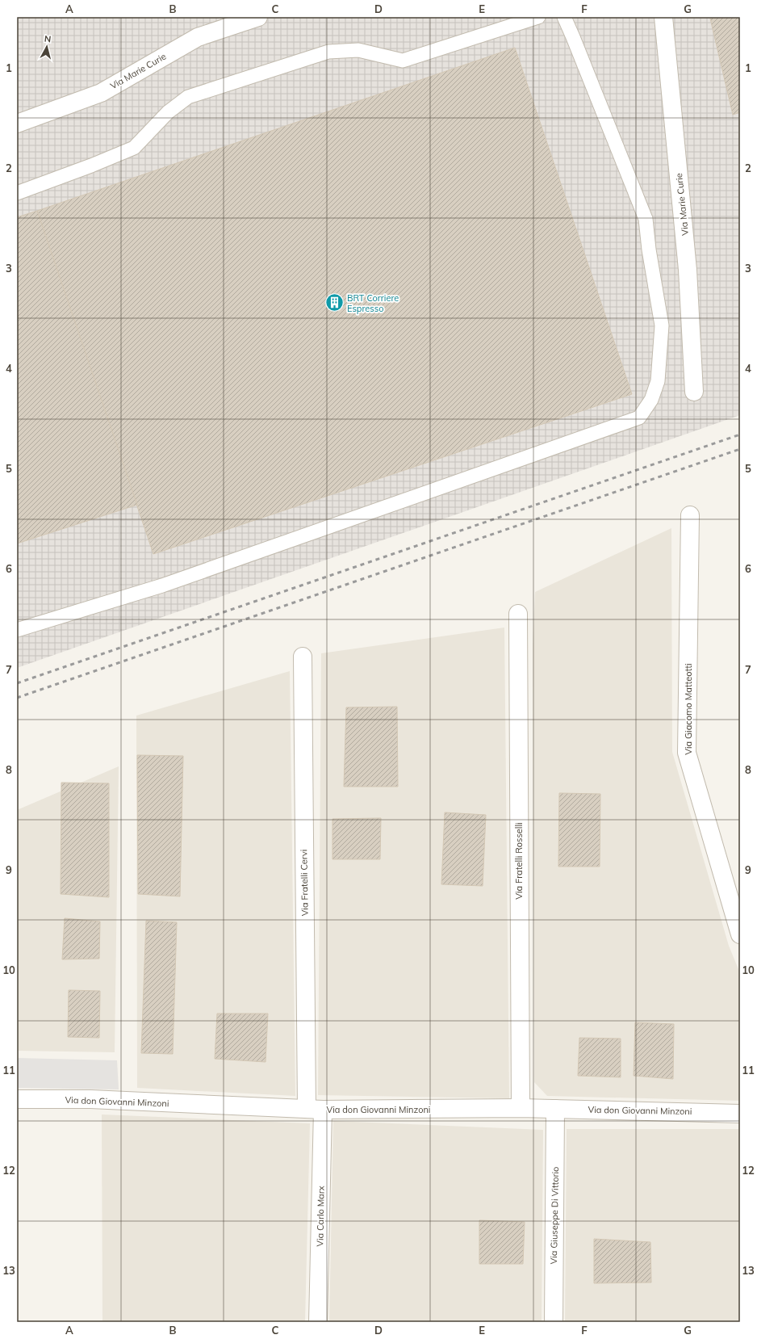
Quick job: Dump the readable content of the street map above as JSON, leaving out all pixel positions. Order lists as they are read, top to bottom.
{
  "streets": {
    "street": [
      "Via Marie Curie",
      "Via Giacomo Matteotti",
      "Via Fratelli Rosselli",
      "Via Fratelli Cervi",
      "Via don Giovanni Minzoni",
      "Via Giuseppe Di Vittorio",
      "Via Carlo Marx"
    ]
  },
  "crossings": [
    ["Via Fratelli Rosselli", "Via don Giovanni Minzoni"],
    ["Via Fratelli Cervi", "Via don Giovanni Minzoni"],
    ["Via Fratelli Cervi", "Via Carlo Marx"],
    ["Via don Giovanni Minzoni", "Via Giuseppe Di Vittorio"],
    ["Via don Giovanni Minzoni", "Via Carlo Marx"]
  ],
  "places": {
    "building": ["BRT Corriere Espresso"]
  },
  "north": "top",
  "grid": {
    "columns": [
      "A",
      "B",
      "C",
      "D",
      "E",
      "F",
      "G"
    ],
    "rows": [
      "1",
      "2",
      "3",
      "4",
      "5",
      "6",
      "7",
      "8",
      "9",
      "10",
      "11",
      "12",
      "13"
    ]
  }
}
